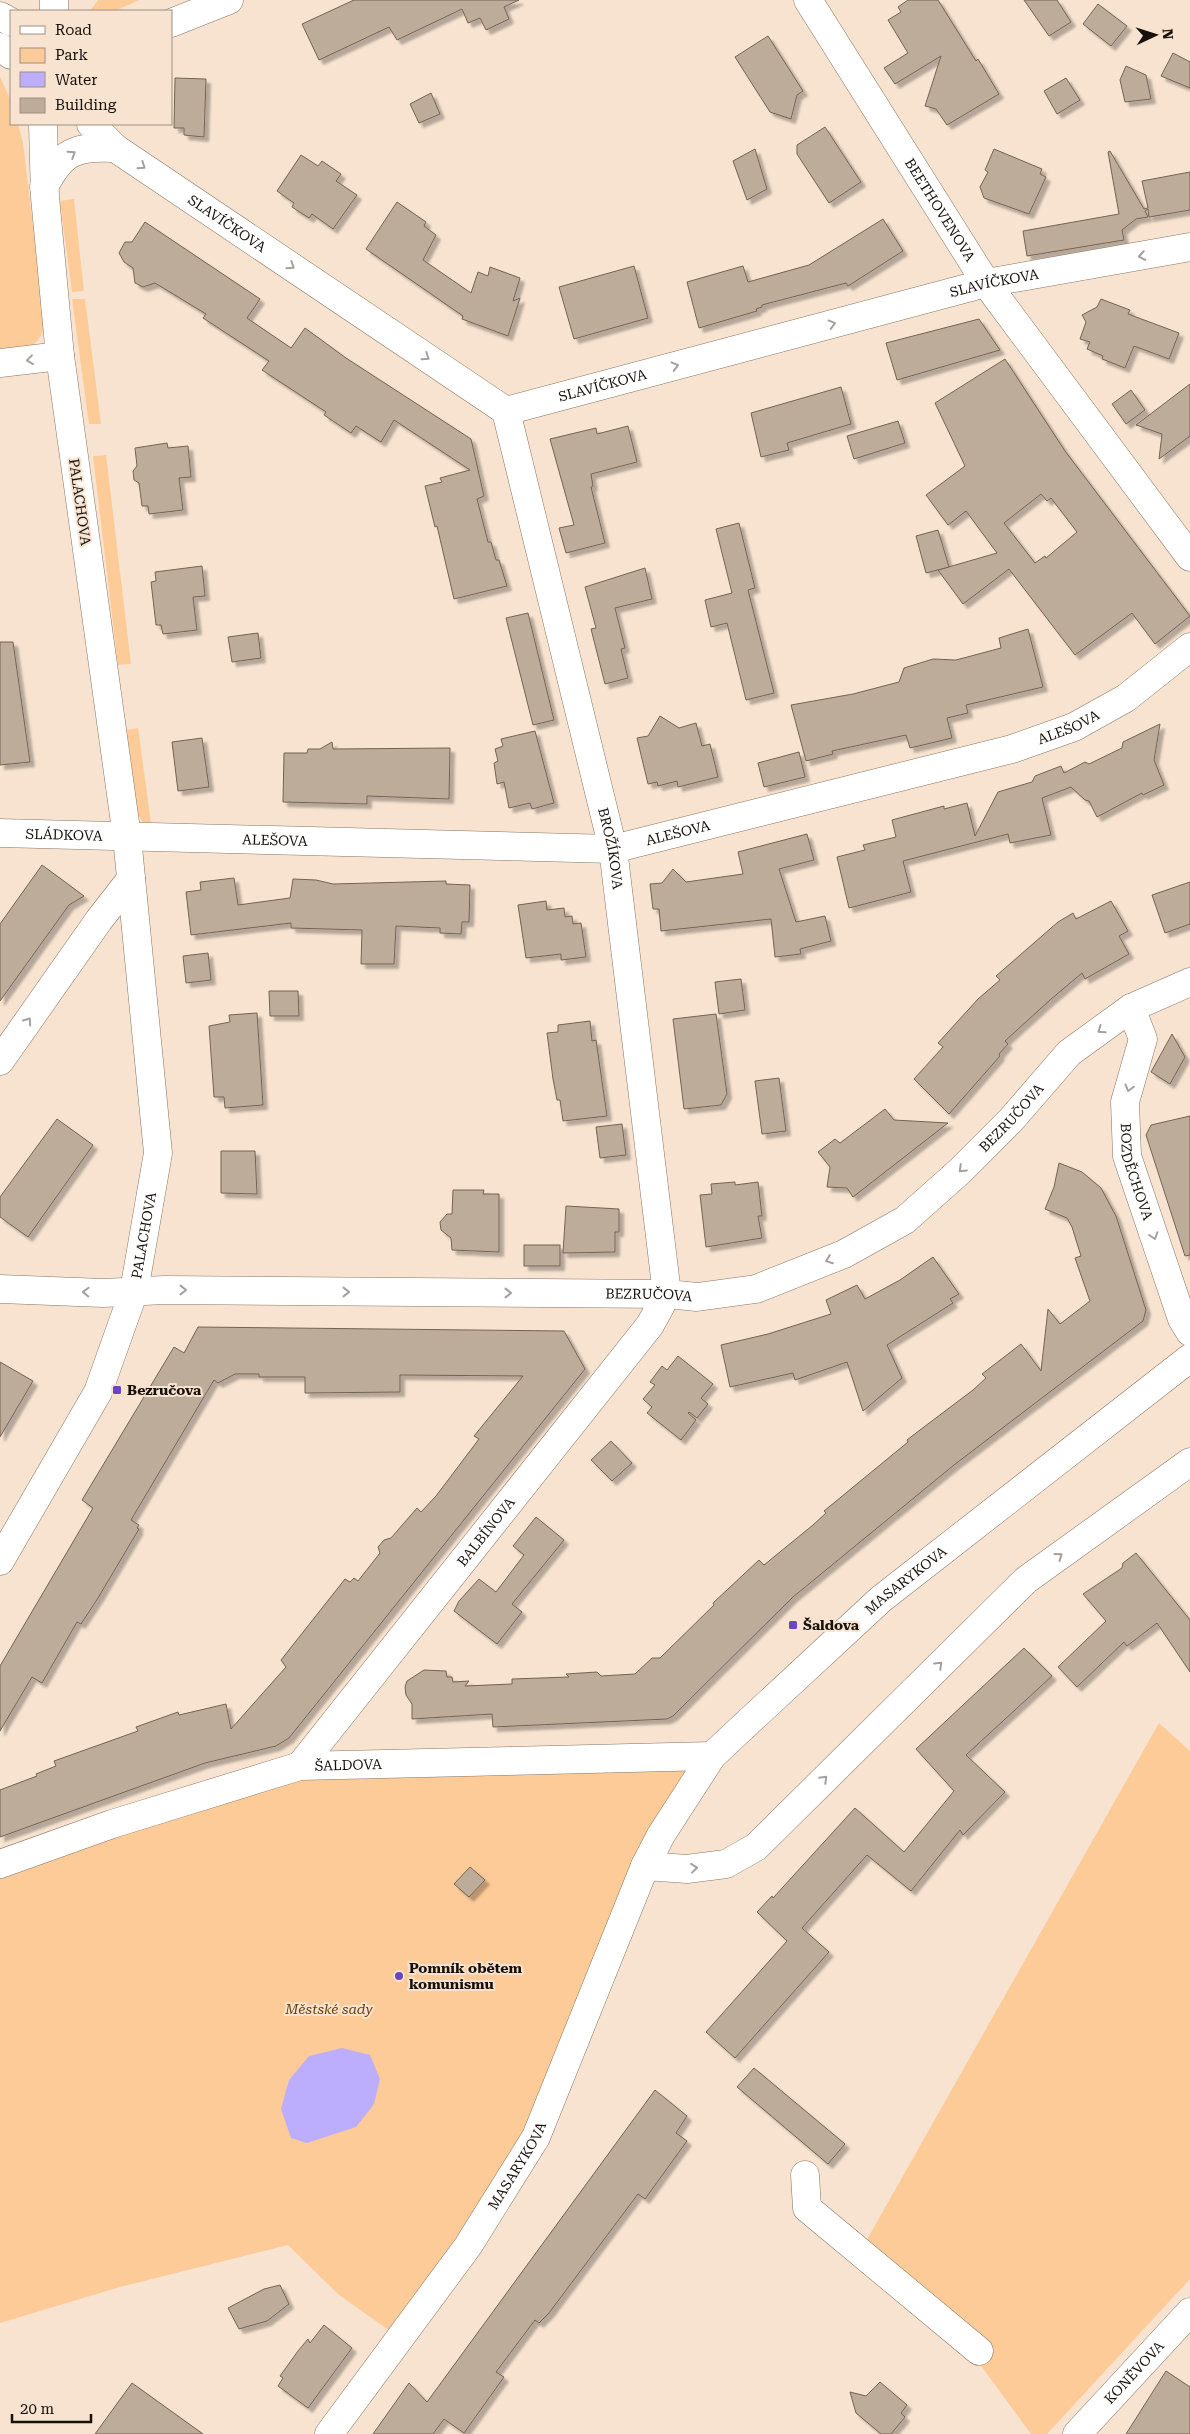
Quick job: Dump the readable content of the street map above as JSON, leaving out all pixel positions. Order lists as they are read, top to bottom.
{
  "streets": {
    "street": [
      "BEETHOVENOVA",
      "SLAVÍČKOVA",
      "PALACHOVA",
      "ALEŠOVA",
      "SLÁDKOVA",
      "BROŽÍKOVA",
      "BEZRUČOVA",
      "BOZDĚCHOVA",
      "BALBÍNOVA",
      "MASARYKOVA",
      "ŠALDOVA",
      "KONĚVOVA"
    ]
  },
  "crossings": [
    ["BEETHOVENOVA", "SLAVÍČKOVA"],
    ["SLAVÍČKOVA", "BROŽÍKOVA"],
    ["PALACHOVA", "ALEŠOVA"],
    ["PALACHOVA", "SLÁDKOVA"],
    ["PALACHOVA", "BEZRUČOVA"],
    ["ALEŠOVA", "SLÁDKOVA"],
    ["ALEŠOVA", "BROŽÍKOVA"],
    ["BROŽÍKOVA", "BEZRUČOVA"],
    ["BROŽÍKOVA", "BALBÍNOVA"],
    ["BEZRUČOVA", "BOZDĚCHOVA"],
    ["BEZRUČOVA", "BALBÍNOVA"],
    ["BALBÍNOVA", "ŠALDOVA"],
    ["MASARYKOVA", "ŠALDOVA"]
  ],
  "one_way": ["BOZDĚCHOVA"],
  "parks": ["Městské sady"],
  "places": {
    "transit": ["Bezručova", "Šaldova"],
    "other": ["Pomník obětem komunismu"]
  },
  "legend": [
    "Road",
    "Park",
    "Water",
    "Building"
  ],
  "scale_bar": "20 m",
  "north": "right"
}
